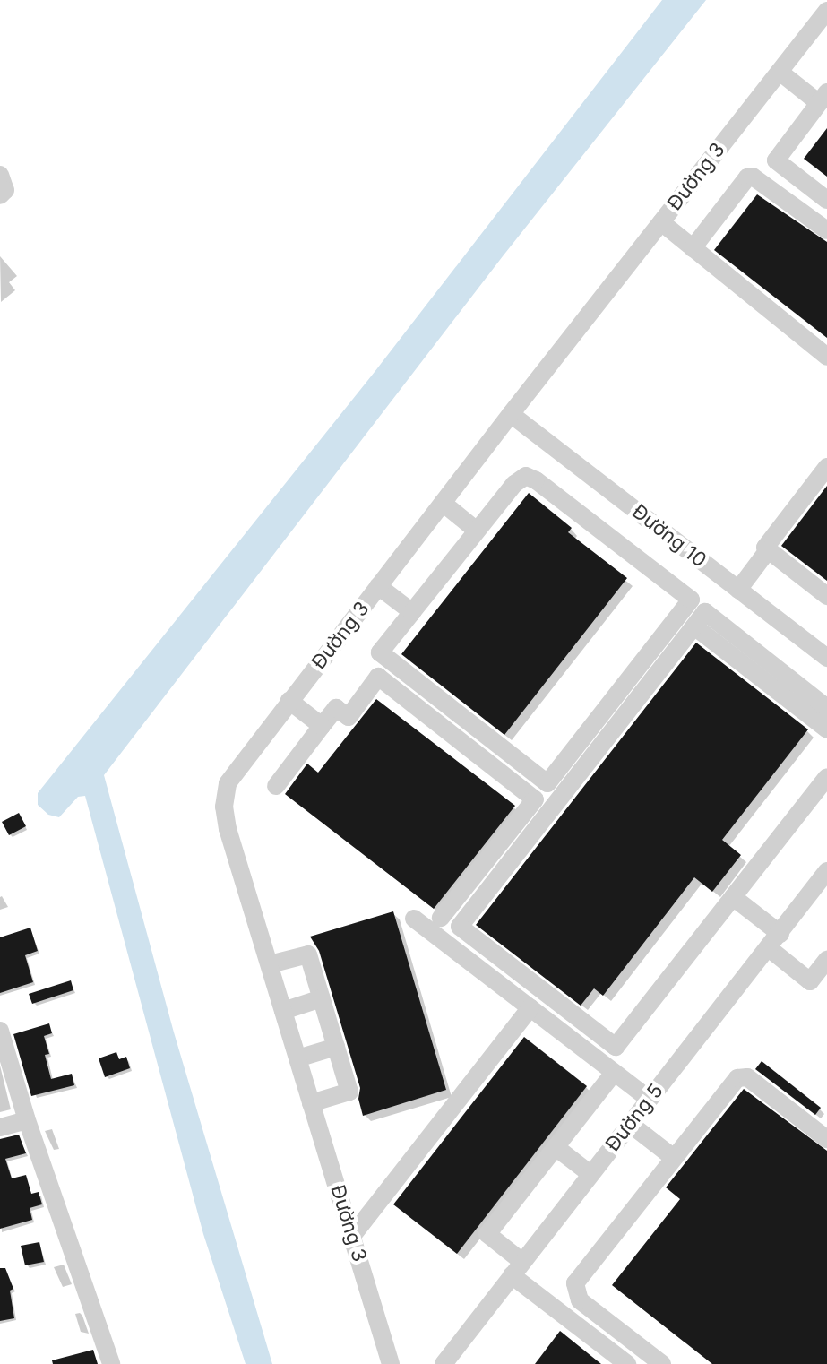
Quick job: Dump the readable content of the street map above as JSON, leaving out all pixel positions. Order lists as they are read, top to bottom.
{
  "streets": {
    "street": ["Đường 3", "Đường 10", "Đường 5"]
  },
  "crossings": [
    ["Đường 3", "Đường 10"]
  ]
}
